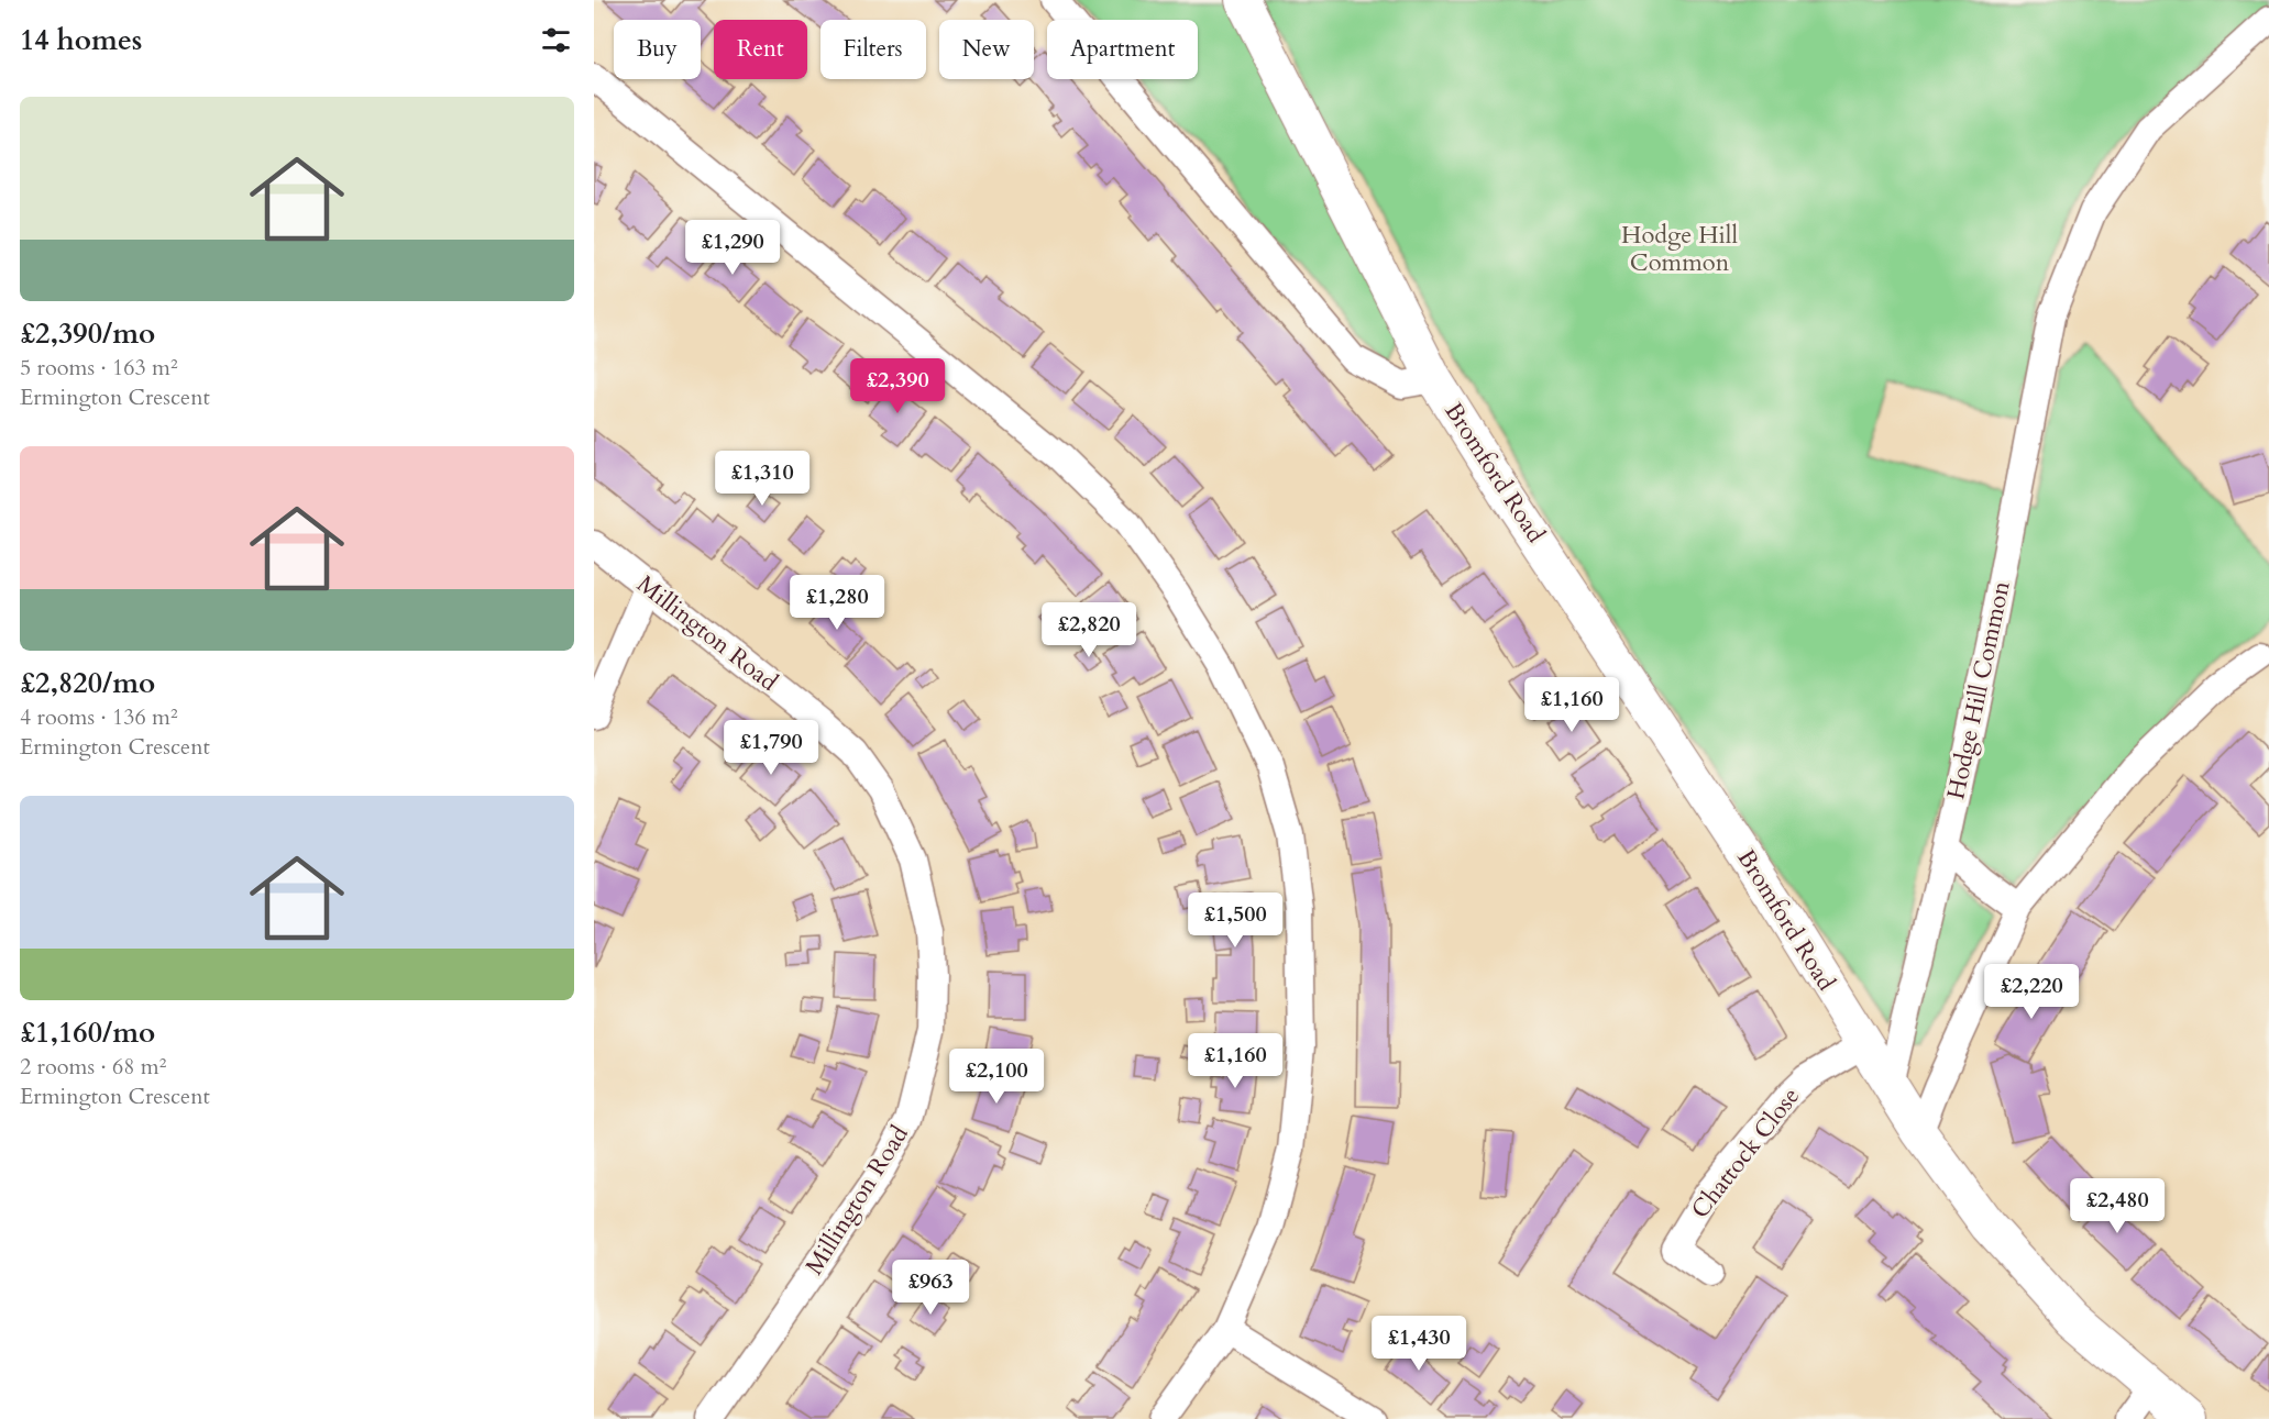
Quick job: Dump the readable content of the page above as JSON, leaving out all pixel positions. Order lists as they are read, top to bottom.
{
  "streets": {
    "street": [
      "Bromford Road",
      "Millington Road",
      "Hodge Hill Common",
      "Chattock Close"
    ]
  },
  "crossings": [
    ["Bromford Road", "Hodge Hill Common"],
    ["Bromford Road", "Chattock Close"]
  ],
  "parks": ["Hodge Hill Common"],
  "page": {
    "heading": "14 homes",
    "chip": [
      "Buy",
      "Rent",
      "Filters",
      "New",
      "Apartment"
    ],
    "list": [
      {
        "name": "£2,390/mo",
        "note": "5 rooms · 163 m² · Ermington Crescent"
      },
      {
        "name": "£2,820/mo",
        "note": "4 rooms · 136 m² · Ermington Crescent"
      },
      {
        "name": "£1,160/mo",
        "note": "2 rooms · 68 m² · Ermington Crescent"
      }
    ],
    "price": [
      "£1,290",
      "£2,390",
      "£1,310",
      "£1,280",
      "£2,820",
      "£1,160",
      "£1,790",
      "£1,500",
      "£2,220",
      "£1,160",
      "£2,100",
      "£2,480",
      "£963",
      "£1,430"
    ]
  }
}
